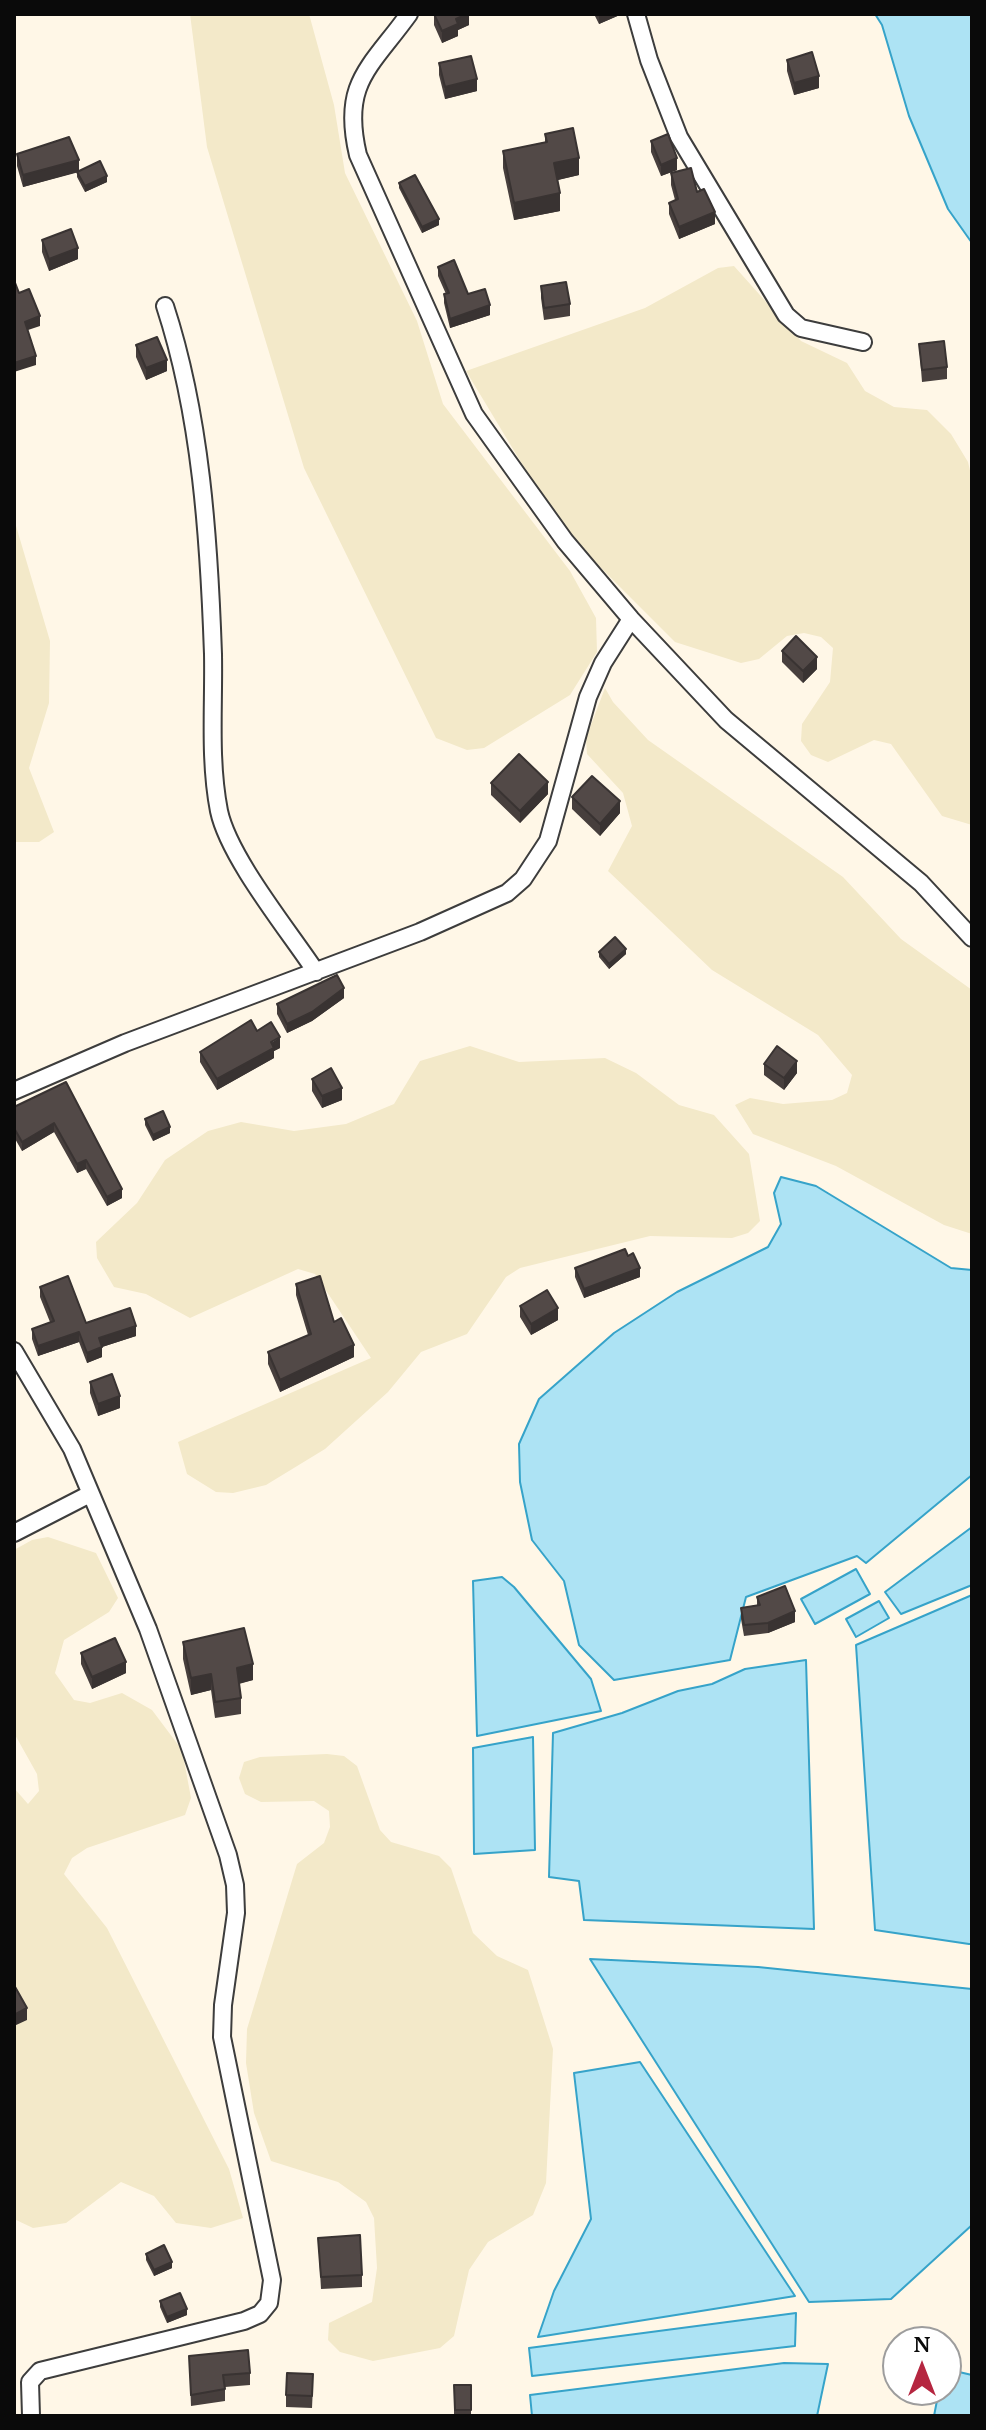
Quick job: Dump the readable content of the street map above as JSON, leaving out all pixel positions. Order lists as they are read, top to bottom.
{
  "north": "top"
}
